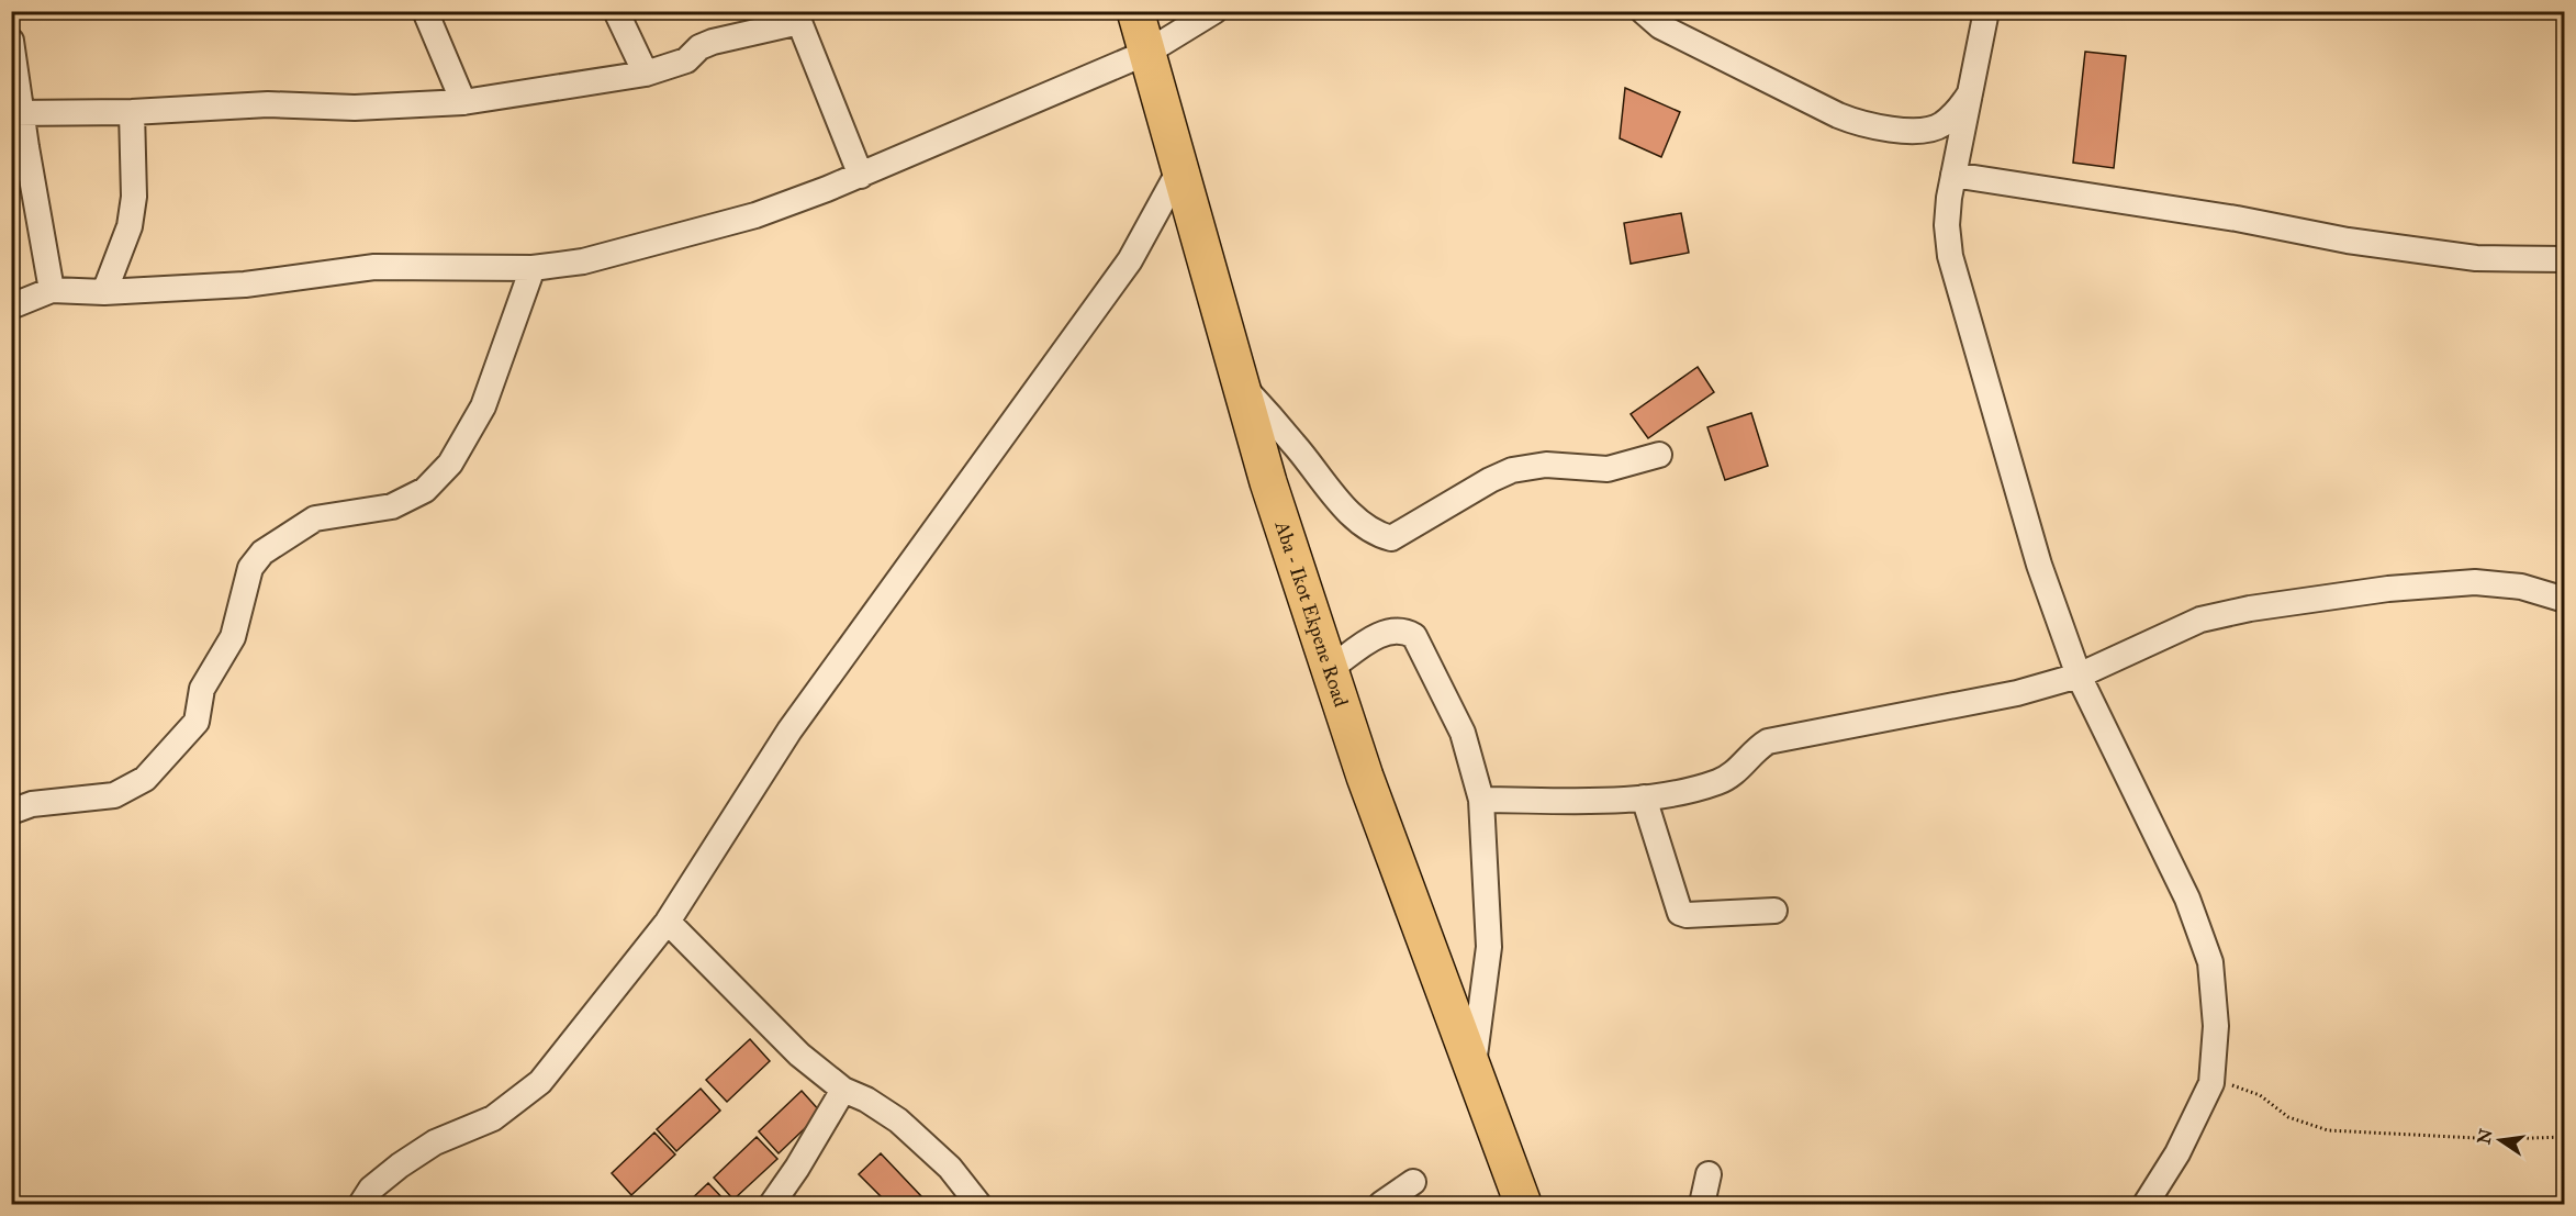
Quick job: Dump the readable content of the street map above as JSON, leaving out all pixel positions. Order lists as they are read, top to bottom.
{
  "streets": {
    "highway": ["Aba - Ikot Ekpene Road"]
  },
  "north": "left"
}
